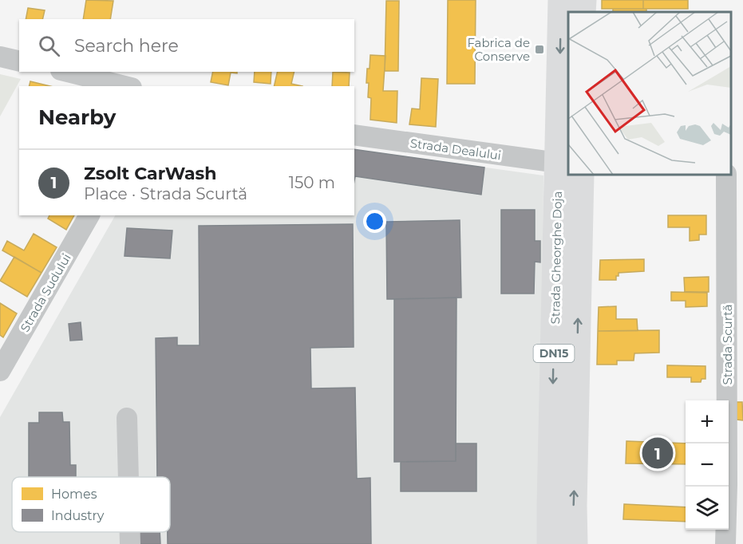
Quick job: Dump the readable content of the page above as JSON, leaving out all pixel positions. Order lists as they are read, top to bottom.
{
  "streets": {
    "main road": ["Strada Gheorghe Doja", "DN15"],
    "street": ["Strada Dealului", "Strada Sudului", "Strada Scurtă"]
  },
  "places": {
    "transit": ["Fabrica de Conserve"]
  },
  "legend": ["Homes", "Industry"],
  "page": {
    "search": "Search here",
    "heading": "Nearby",
    "list": [
      {
        "mark": "1",
        "name": "Zsolt CarWash",
        "note": "Place · Strada Scurtă",
        "value": "150 m"
      }
    ],
    "map_buttons": ["+", "−"],
    "pins": "1"
  }
}
